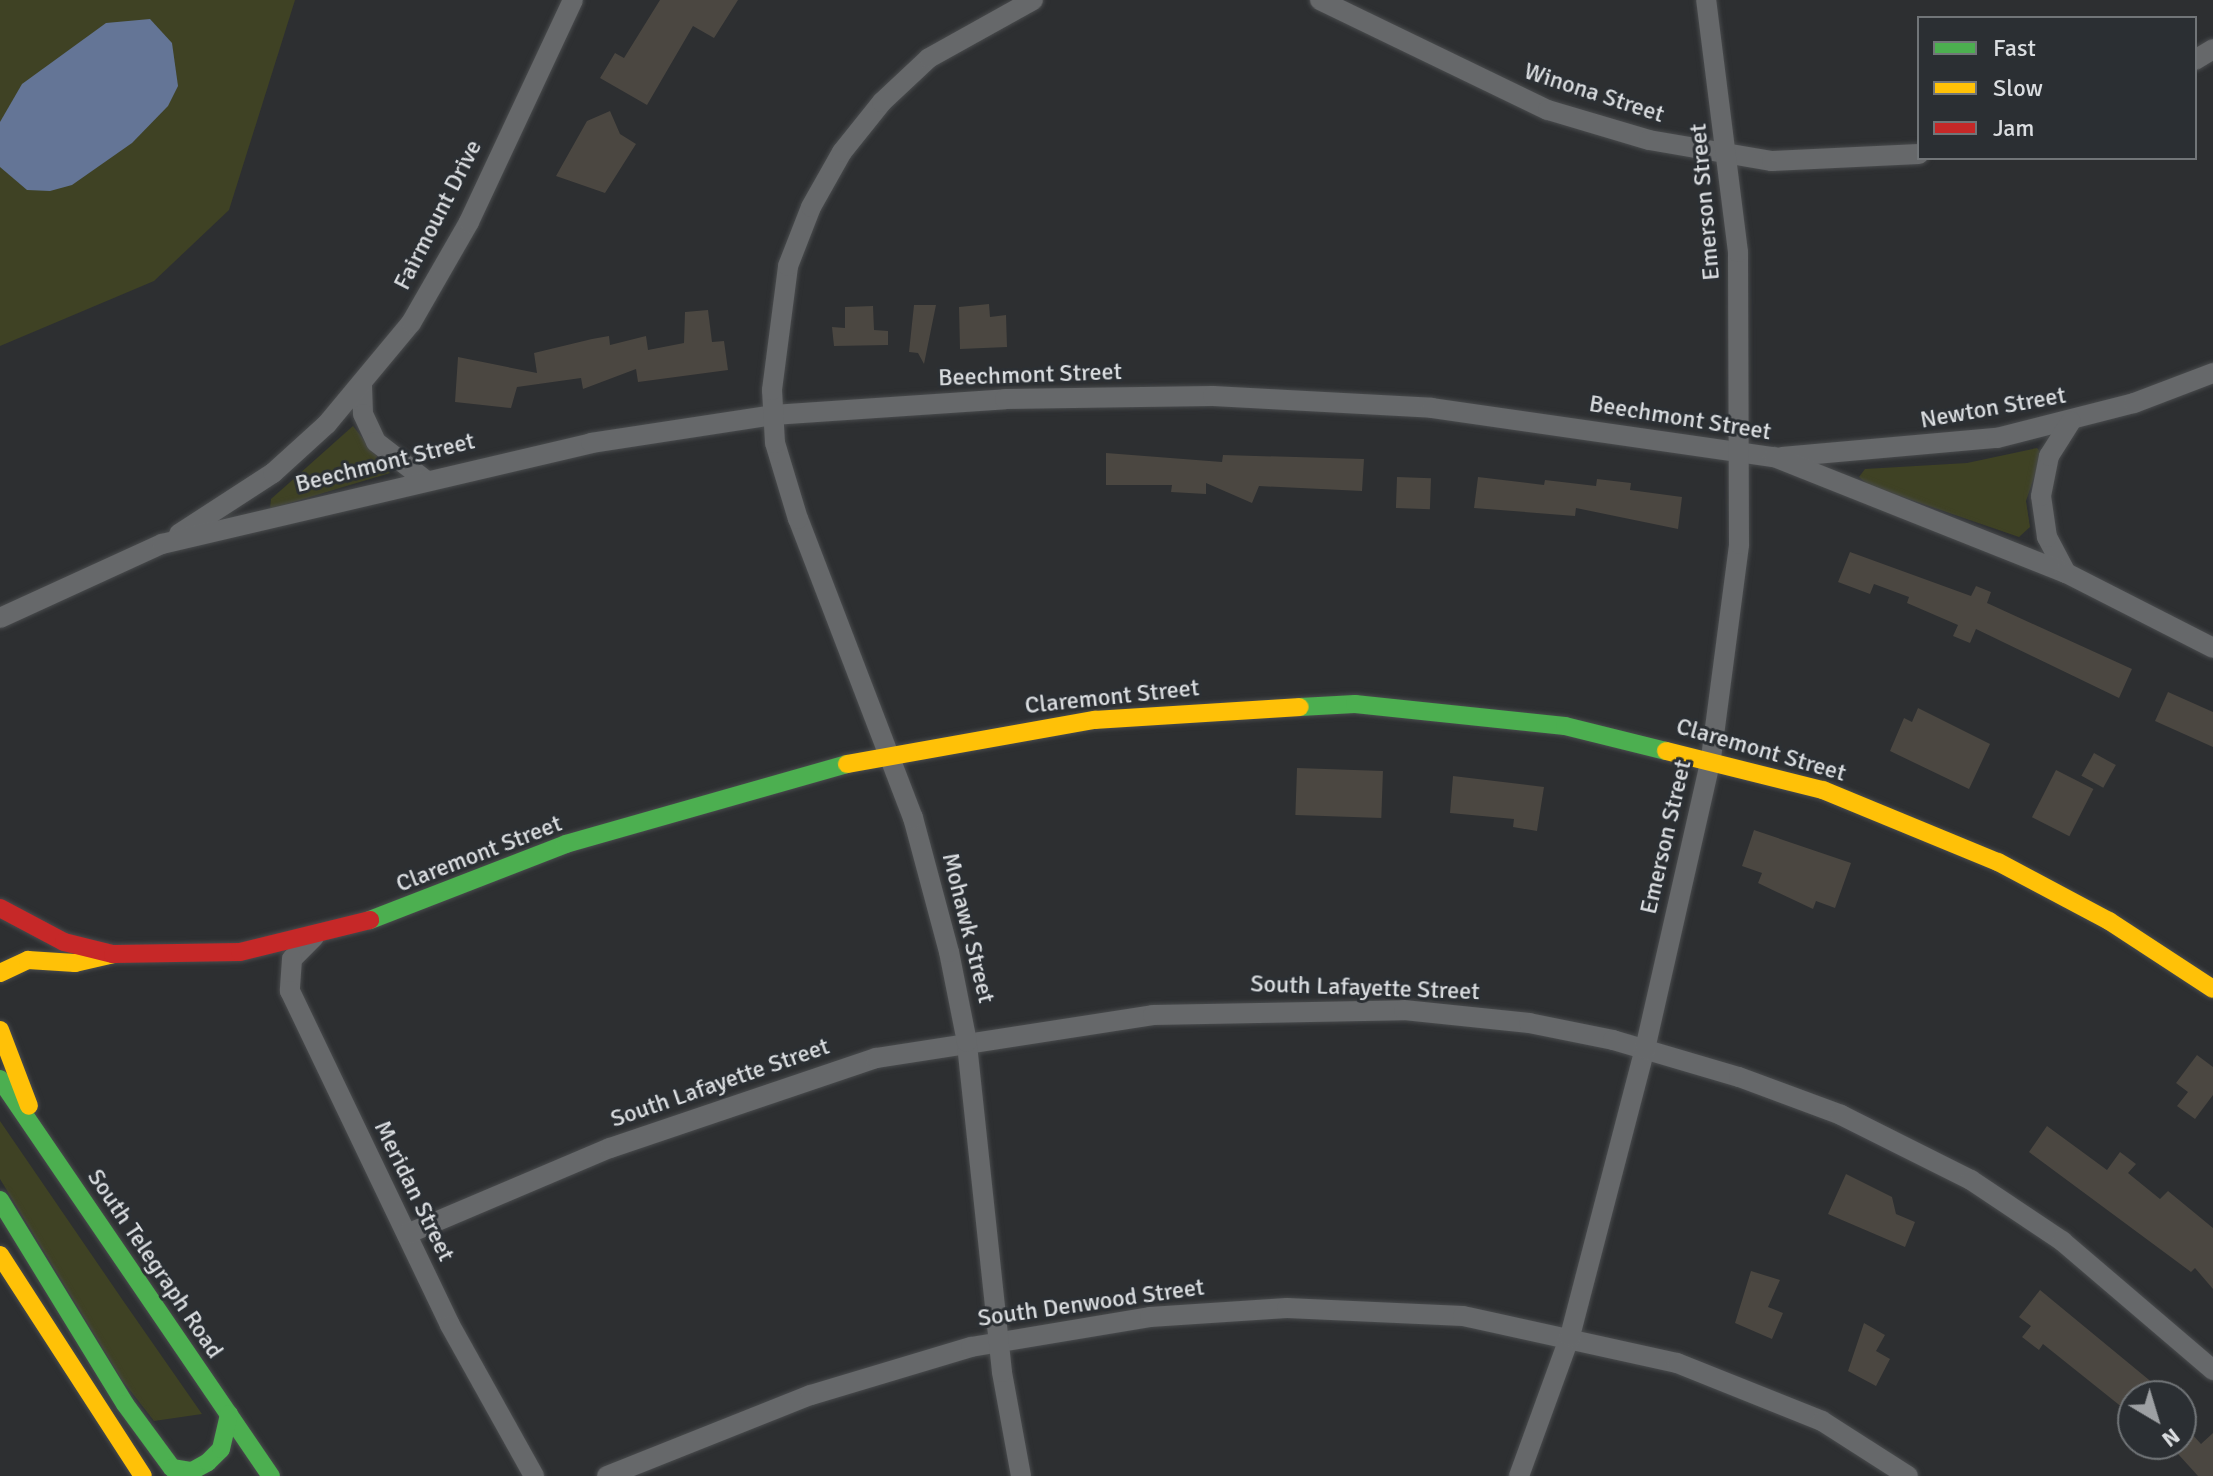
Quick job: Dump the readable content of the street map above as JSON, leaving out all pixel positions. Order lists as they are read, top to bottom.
{
  "streets": {
    "street": [
      "Winona Street",
      "Emerson Street",
      "Fairmount Drive",
      "Beechmont Street",
      "Newton Street",
      "Claremont Street",
      "Mohawk Street",
      "South Lafayette Street",
      "Meridan Street",
      "South Telegraph Road",
      "South Denwood Street"
    ]
  },
  "crossings": [
    ["Winona Street", "Emerson Street"],
    ["Emerson Street", "Beechmont Street"],
    ["Emerson Street", "Claremont Street"],
    ["Emerson Street", "South Lafayette Street"],
    ["Emerson Street", "South Denwood Street"],
    ["Fairmount Drive", "Beechmont Street"],
    ["Beechmont Street", "Newton Street"],
    ["Beechmont Street", "Mohawk Street"],
    ["Claremont Street", "Mohawk Street"],
    ["Claremont Street", "Meridan Street"],
    ["Mohawk Street", "South Lafayette Street"],
    ["Mohawk Street", "South Denwood Street"],
    ["South Lafayette Street", "Meridan Street"]
  ],
  "legend": ["Fast", "Slow", "Jam"],
  "north": "bottom right"
}
